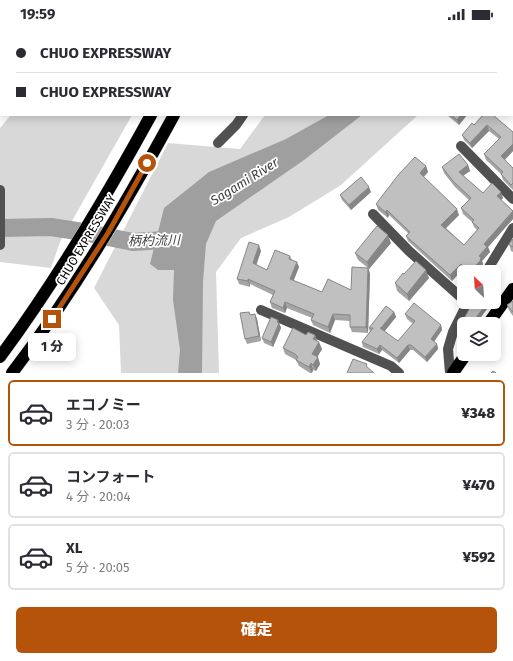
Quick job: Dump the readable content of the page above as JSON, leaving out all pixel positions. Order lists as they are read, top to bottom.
{
  "streets": {
    "highway": ["CHUO EXPRESSWAY"]
  },
  "water": ["Sagami River", "柄杓流川"],
  "north": "top left",
  "page": {
    "status": "19:59",
    "banner": ["CHUO EXPRESSWAY", "CHUO EXPRESSWAY"],
    "bubble": "1 分",
    "list": [
      {
        "name": "エコノミー",
        "note": "3 分 · 20:03",
        "value": "¥348"
      },
      {
        "name": "コンフォート",
        "note": "4 分 · 20:04",
        "value": "¥470"
      },
      {
        "name": "XL",
        "note": "5 分 · 20:05",
        "value": "¥592"
      }
    ],
    "buttons": "確定"
  }
}
